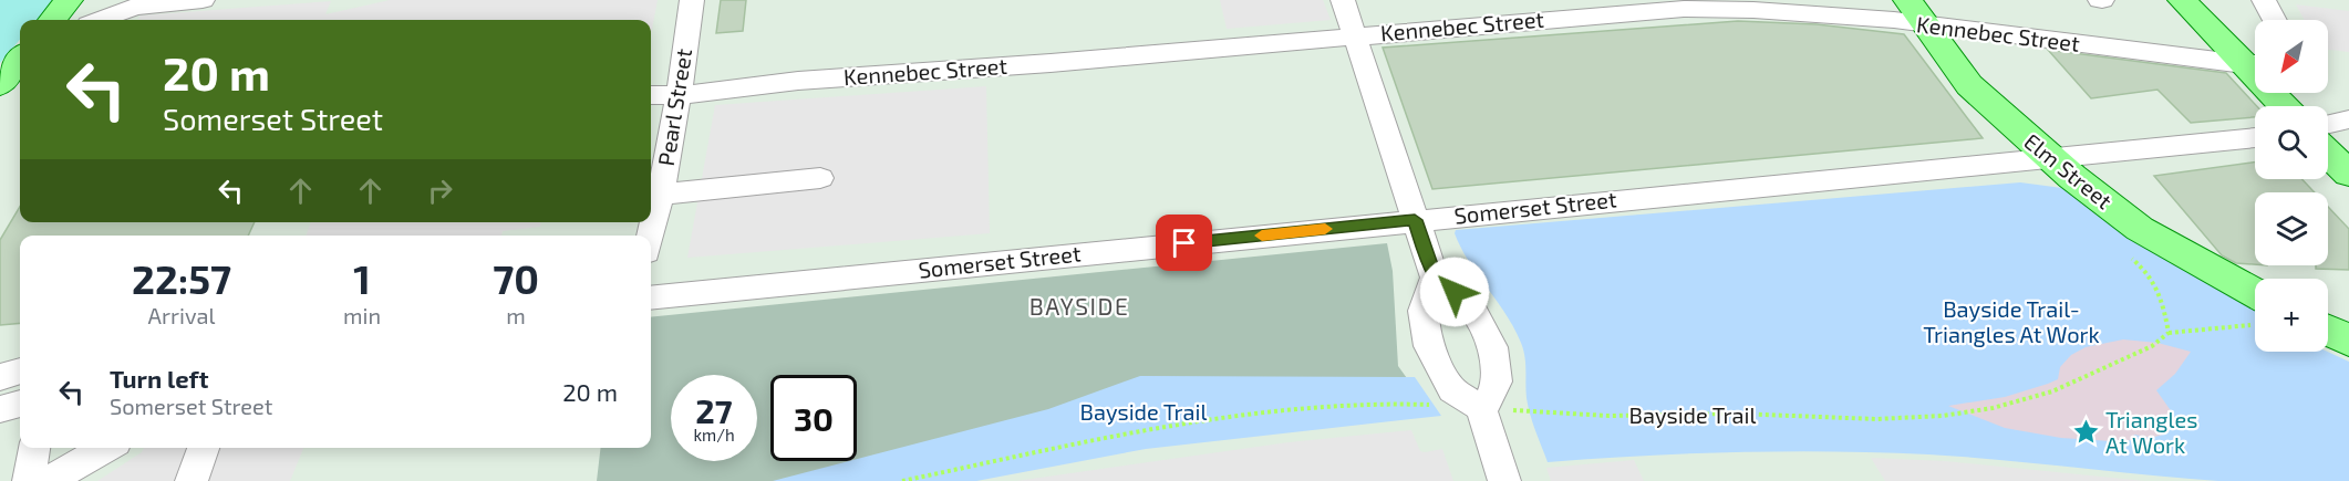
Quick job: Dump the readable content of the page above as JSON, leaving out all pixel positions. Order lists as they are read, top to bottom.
{
  "streets": {
    "main road": ["Elm Street"],
    "street": ["Kennebec Street", "Pearl Street", "Somerset Street"],
    "path": ["Bayside Trail"]
  },
  "crossings": [
    ["Kennebec Street", "Pearl Street"],
    ["Kennebec Street", "Elm Street"],
    ["Elm Street", "Somerset Street"]
  ],
  "districts": ["BAYSIDE"],
  "parks": ["Bayside Trail- Triangles At Work", "Bayside Trail"],
  "places": {
    "place": ["Triangles At Work"]
  },
  "north": "bottom left",
  "page": {
    "map_buttons": "+",
    "turn": ["20 m", "Somerset Street"],
    "eta": [
      "22:57",
      "Arrival",
      "1",
      "min",
      "70",
      "m"
    ],
    "list": [
      {
        "name": "Turn left",
        "note": "Somerset Street",
        "value": "20 m"
      }
    ],
    "speed": "27 km/h",
    "limit": "30"
  }
}
